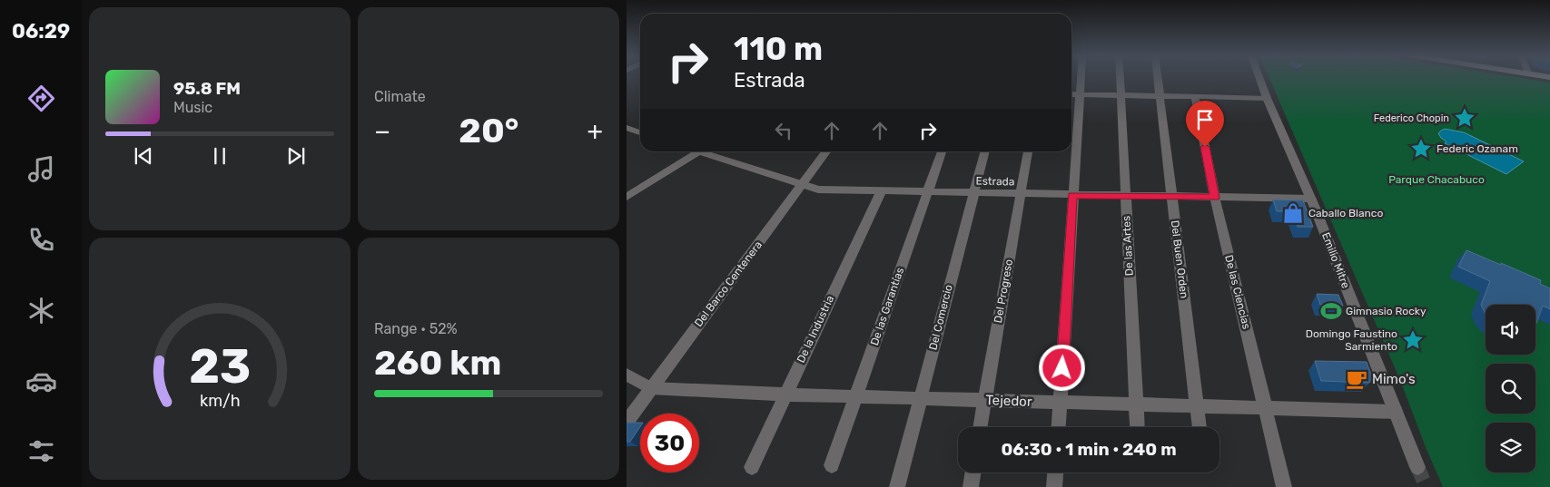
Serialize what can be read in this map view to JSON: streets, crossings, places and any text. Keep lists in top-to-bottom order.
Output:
{
  "streets": {
    "street": [
      "Estrada",
      "De las Artes",
      "Del Buen Orden",
      "Emilio Mitre",
      "Del Barco Centenera",
      "Del Progreso",
      "De las Ciencias",
      "De las Garantías",
      "Del Comercio",
      "De la Industria",
      "Tejedor"
    ]
  },
  "crossings": [
    ["Estrada", "De las Artes"],
    ["Estrada", "Del Buen Orden"],
    ["Estrada", "Emilio Mitre"],
    ["Estrada", "Del Barco Centenera"],
    ["Estrada", "Del Progreso"],
    ["Estrada", "De las Ciencias"],
    ["Estrada", "De las Garantías"],
    ["Estrada", "Del Comercio"],
    ["Estrada", "De la Industria"],
    ["De las Artes", "Tejedor"],
    ["Del Buen Orden", "Tejedor"],
    ["Emilio Mitre", "Tejedor"],
    ["Del Barco Centenera", "Tejedor"],
    ["Del Progreso", "Tejedor"],
    ["De las Ciencias", "Tejedor"],
    ["De las Garantías", "Tejedor"],
    ["Del Comercio", "Tejedor"],
    ["De la Industria", "Tejedor"]
  ],
  "parks": ["Parque Chacabuco"],
  "places": {
    "place": ["Federico Chopin", "Federic Ozanam", "Domingo Faustino Sarmiento"],
    "shop": ["Caballo Blanco"],
    "sports": ["Gimnasio Rocky"],
    "cafe": ["Mimo's"]
  },
  "page": {
    "tabs": "06:29",
    "tile": [
      "Climate",
      ["Range · 52%", "260 km"]
    ],
    "turn": ["110 m", "Estrada"],
    "song": ["95.8 FM", "Music"],
    "heat": ["−", "20°", "+"],
    "limit": "30",
    "trip": "06:30 · 1 min · 240 m",
    "gauge": ["23", "km/h"]
  }
}
